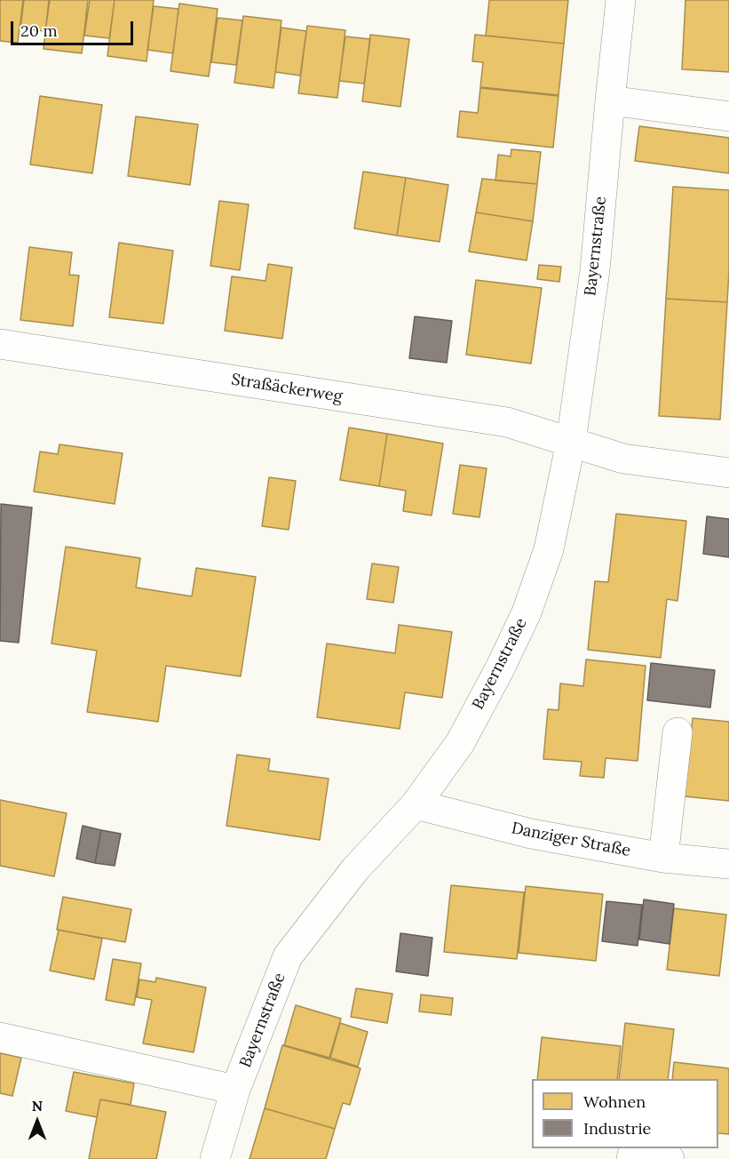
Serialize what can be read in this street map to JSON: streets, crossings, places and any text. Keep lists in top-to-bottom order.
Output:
{
  "streets": {
    "street": ["Bayernstraße", "Straßäckerweg", "Danziger Straße"]
  },
  "crossings": [
    ["Bayernstraße", "Straßäckerweg"],
    ["Bayernstraße", "Danziger Straße"]
  ],
  "legend": ["Wohnen", "Industrie"],
  "scale_bar": "20 m",
  "north": "top"
}
